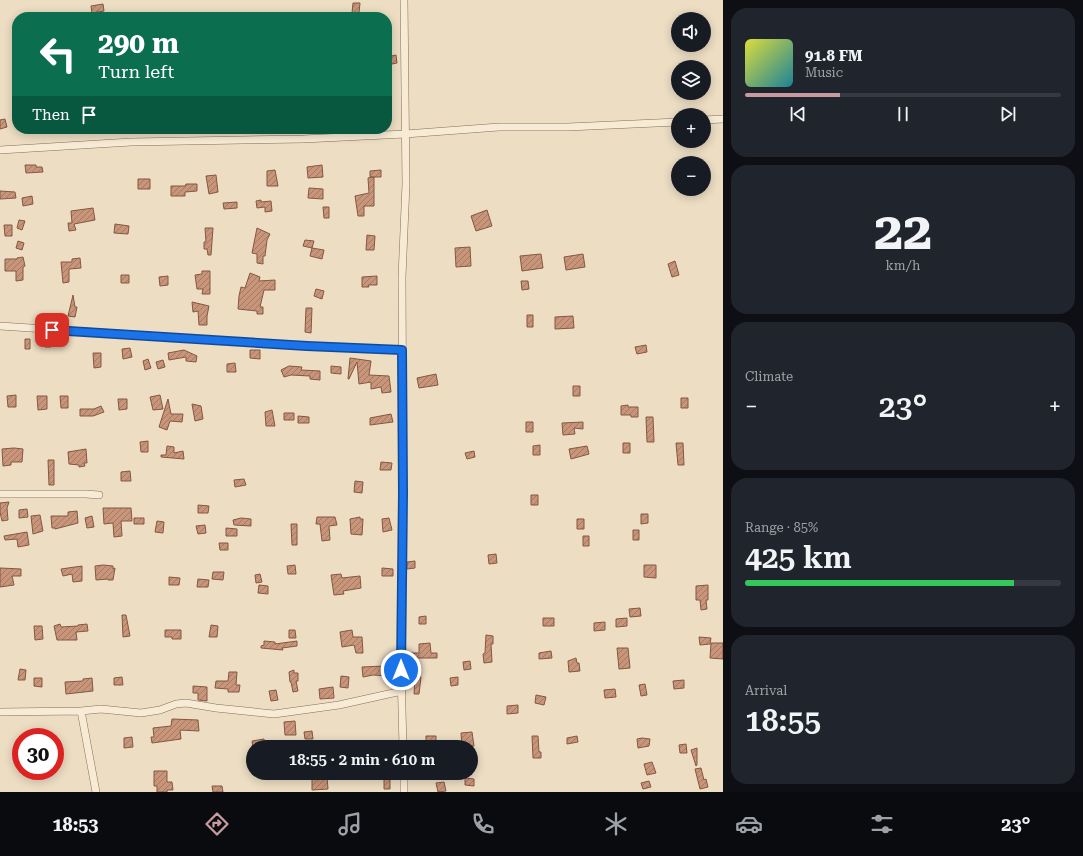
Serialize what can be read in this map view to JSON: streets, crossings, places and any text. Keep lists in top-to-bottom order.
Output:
{
  "page": {
    "map_buttons": ["+", "−"],
    "turn": ["290 m", "Turn left"],
    "song": ["91.8 FM", "Music"],
    "then": "Then",
    "tile": [
      ["22", "km/h"],
      "Climate",
      ["Range · 85%", "425 km"],
      ["Arrival", "18:55"]
    ],
    "heat": ["−", "23°", "+"],
    "limit": "30",
    "trip": "18:55 · 2 min · 610 m",
    "tabs": ["18:53", "23°"]
  }
}
